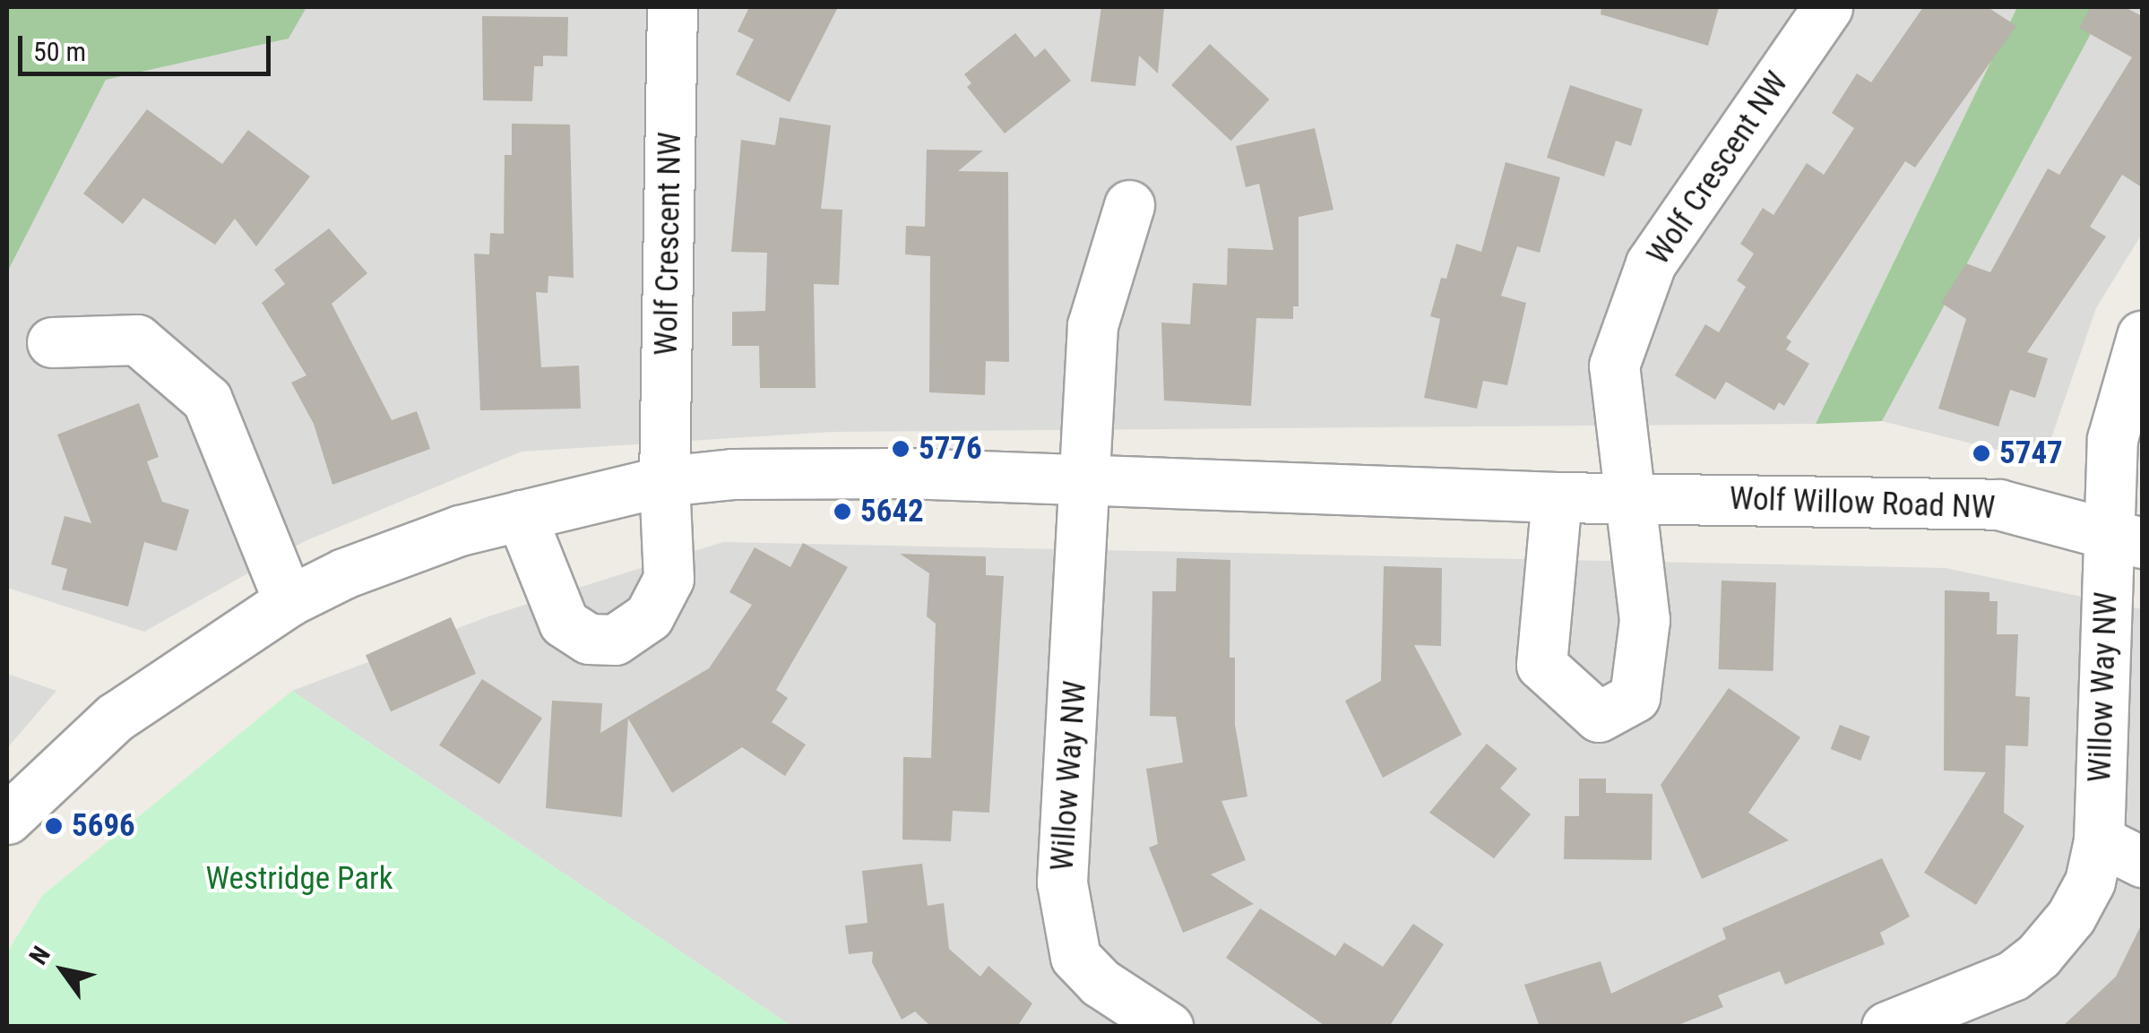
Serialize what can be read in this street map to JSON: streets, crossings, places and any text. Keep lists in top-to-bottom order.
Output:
{
  "streets": {
    "street": ["Wolf Crescent NW", "Wolf Willow Road NW", "Willow Way NW"]
  },
  "crossings": [
    ["Wolf Crescent NW", "Wolf Willow Road NW"],
    ["Wolf Willow Road NW", "Willow Way NW"]
  ],
  "parks": ["Westridge Park"],
  "places": [
    "5776",
    "5747",
    "5642",
    "5696"
  ],
  "scale_bar": "50 m",
  "north": "top left"
}
